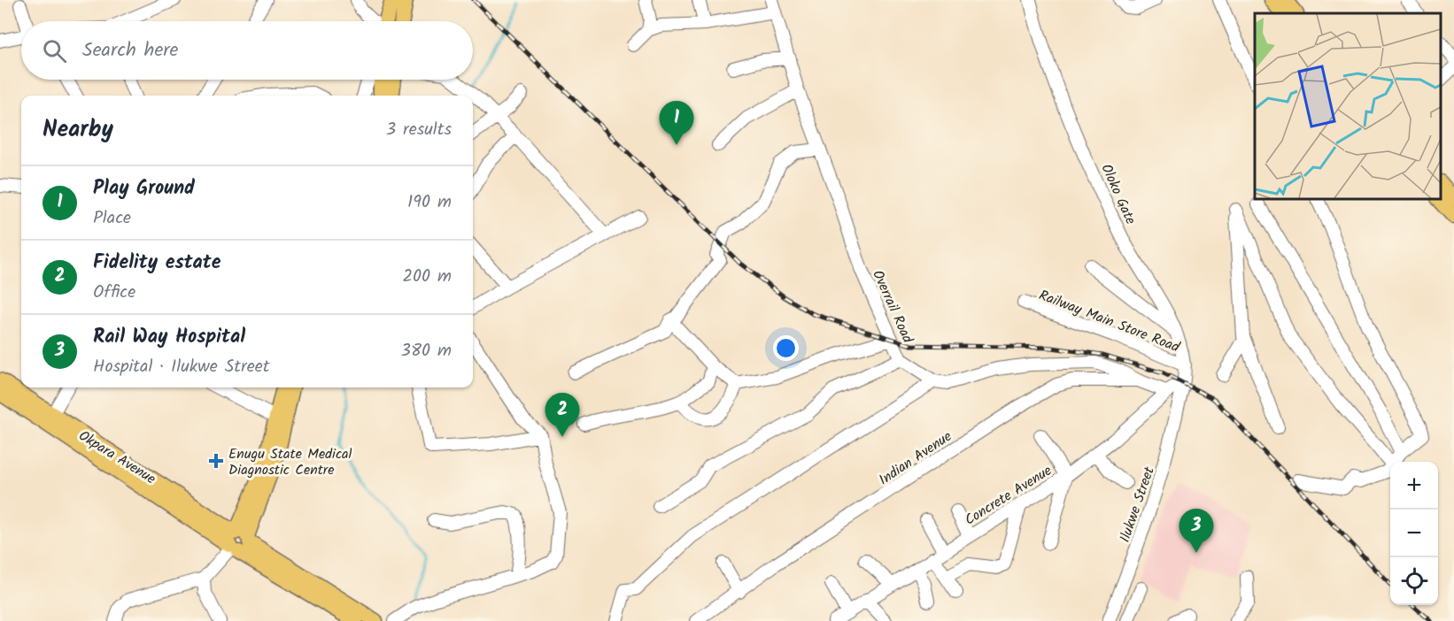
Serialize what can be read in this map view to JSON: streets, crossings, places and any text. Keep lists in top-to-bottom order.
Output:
{
  "streets": {
    "main road": ["Okpara Avenue"],
    "street": [
      "Oloko Gate",
      "Overrail Road",
      "Railway Main Store Road",
      "Indian Avenue",
      "Concrete Avenue",
      "Ilukwe Street"
    ]
  },
  "crossings": [
    ["Oloko Gate", "Railway Main Store Road"],
    ["Oloko Gate", "Concrete Avenue"],
    ["Oloko Gate", "Ilukwe Street"],
    ["Railway Main Store Road", "Concrete Avenue"],
    ["Indian Avenue", "Concrete Avenue"]
  ],
  "places": {
    "health": ["Enugu State Medical Diagnostic Centre"]
  },
  "page": {
    "search": "Search here",
    "heading": ["Nearby", "3 results"],
    "pins": ["1", "2", "3"],
    "list": [
      {
        "mark": "1",
        "name": "Play Ground",
        "note": "Place",
        "value": "190 m"
      },
      {
        "mark": "2",
        "name": "Fidelity estate",
        "note": "Office",
        "value": "200 m"
      },
      {
        "mark": "3",
        "name": "Rail Way Hospital",
        "note": "Hospital · Ilukwe Street",
        "value": "380 m"
      }
    ],
    "map_buttons": ["+", "−"]
  }
}
